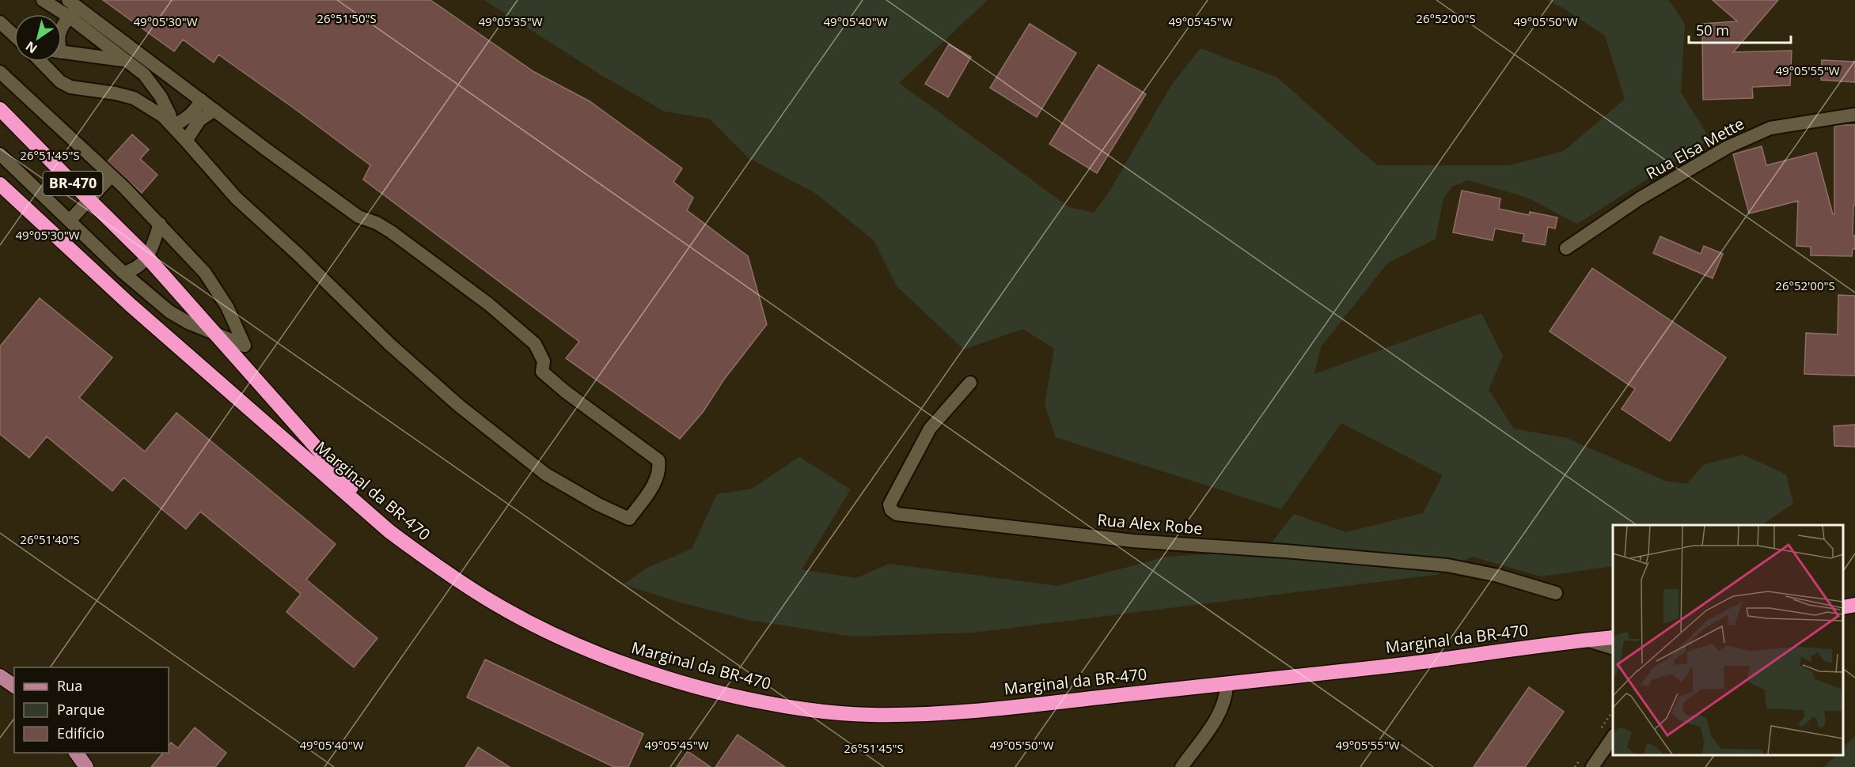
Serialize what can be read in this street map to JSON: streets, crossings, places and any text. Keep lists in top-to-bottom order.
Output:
{
  "streets": {
    "highway": ["BR-470", "Marginal da BR-470"],
    "street": ["Rua Elsa Mette", "Rua Alex Robe"]
  },
  "legend": ["Rua", "Parque", "Edifício"],
  "scale_bar": "50 m",
  "north": "bottom left",
  "coordinates": [
    "26°52'00\"S",
    "26°51'50\"S",
    "49°05'30\"W",
    "49°05'35\"W",
    "49°05'40\"W",
    "49°05'45\"W",
    "49°05'50\"W",
    "49°05'55\"W",
    "26°51'45\"S",
    "26°51'40\"S"
  ]
}
